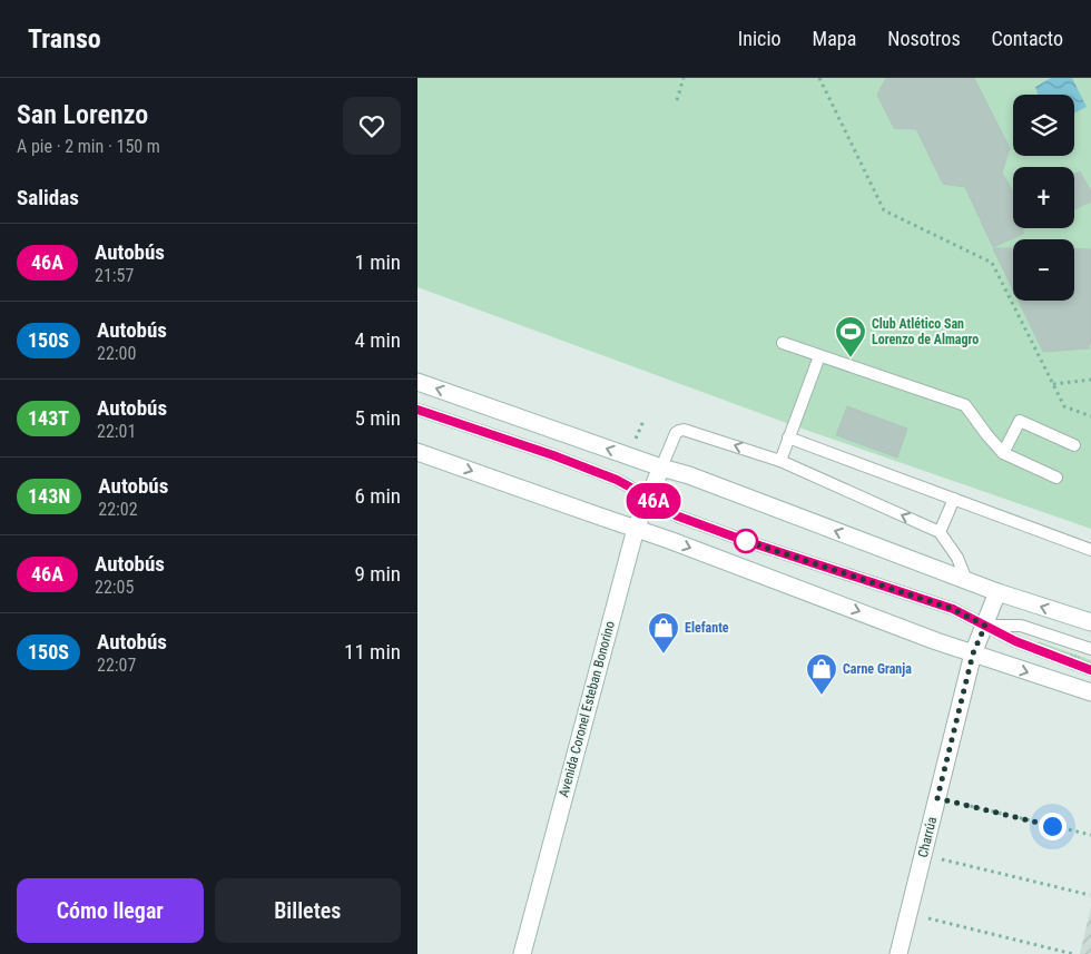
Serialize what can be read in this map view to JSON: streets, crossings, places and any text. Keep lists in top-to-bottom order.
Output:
{
  "streets": {
    "main road": ["Avenida Coronel Esteban Bonorino", "Charrúa"]
  },
  "places": {
    "sports": ["Club Atlético San Lorenzo de Almagro"],
    "shop": ["Elefante", "Carne Granja"]
  },
  "lines": ["bus line 46A"],
  "page": {
    "header": "Transo",
    "nav": [
      "Inicio",
      "Mapa",
      "Nosotros",
      "Contacto"
    ],
    "heading": [
      ["San Lorenzo", "A pie · 2 min · 150 m"],
      "Salidas"
    ],
    "on_map": "46A",
    "map_buttons": ["+", "−"],
    "list": [
      {
        "mark": "46A",
        "name": "Autobús",
        "note": "21:57",
        "value": "1 min"
      },
      {
        "mark": "150S",
        "name": "Autobús",
        "note": "22:00",
        "value": "4 min"
      },
      {
        "mark": "143T",
        "name": "Autobús",
        "note": "22:01",
        "value": "5 min"
      },
      {
        "mark": "143N",
        "name": "Autobús",
        "note": "22:02",
        "value": "6 min"
      },
      {
        "mark": "46A",
        "name": "Autobús",
        "note": "22:05",
        "value": "9 min"
      },
      {
        "mark": "150S",
        "name": "Autobús",
        "note": "22:07",
        "value": "11 min"
      }
    ],
    "buttons": ["Cómo llegar", "Billetes"]
  }
}
